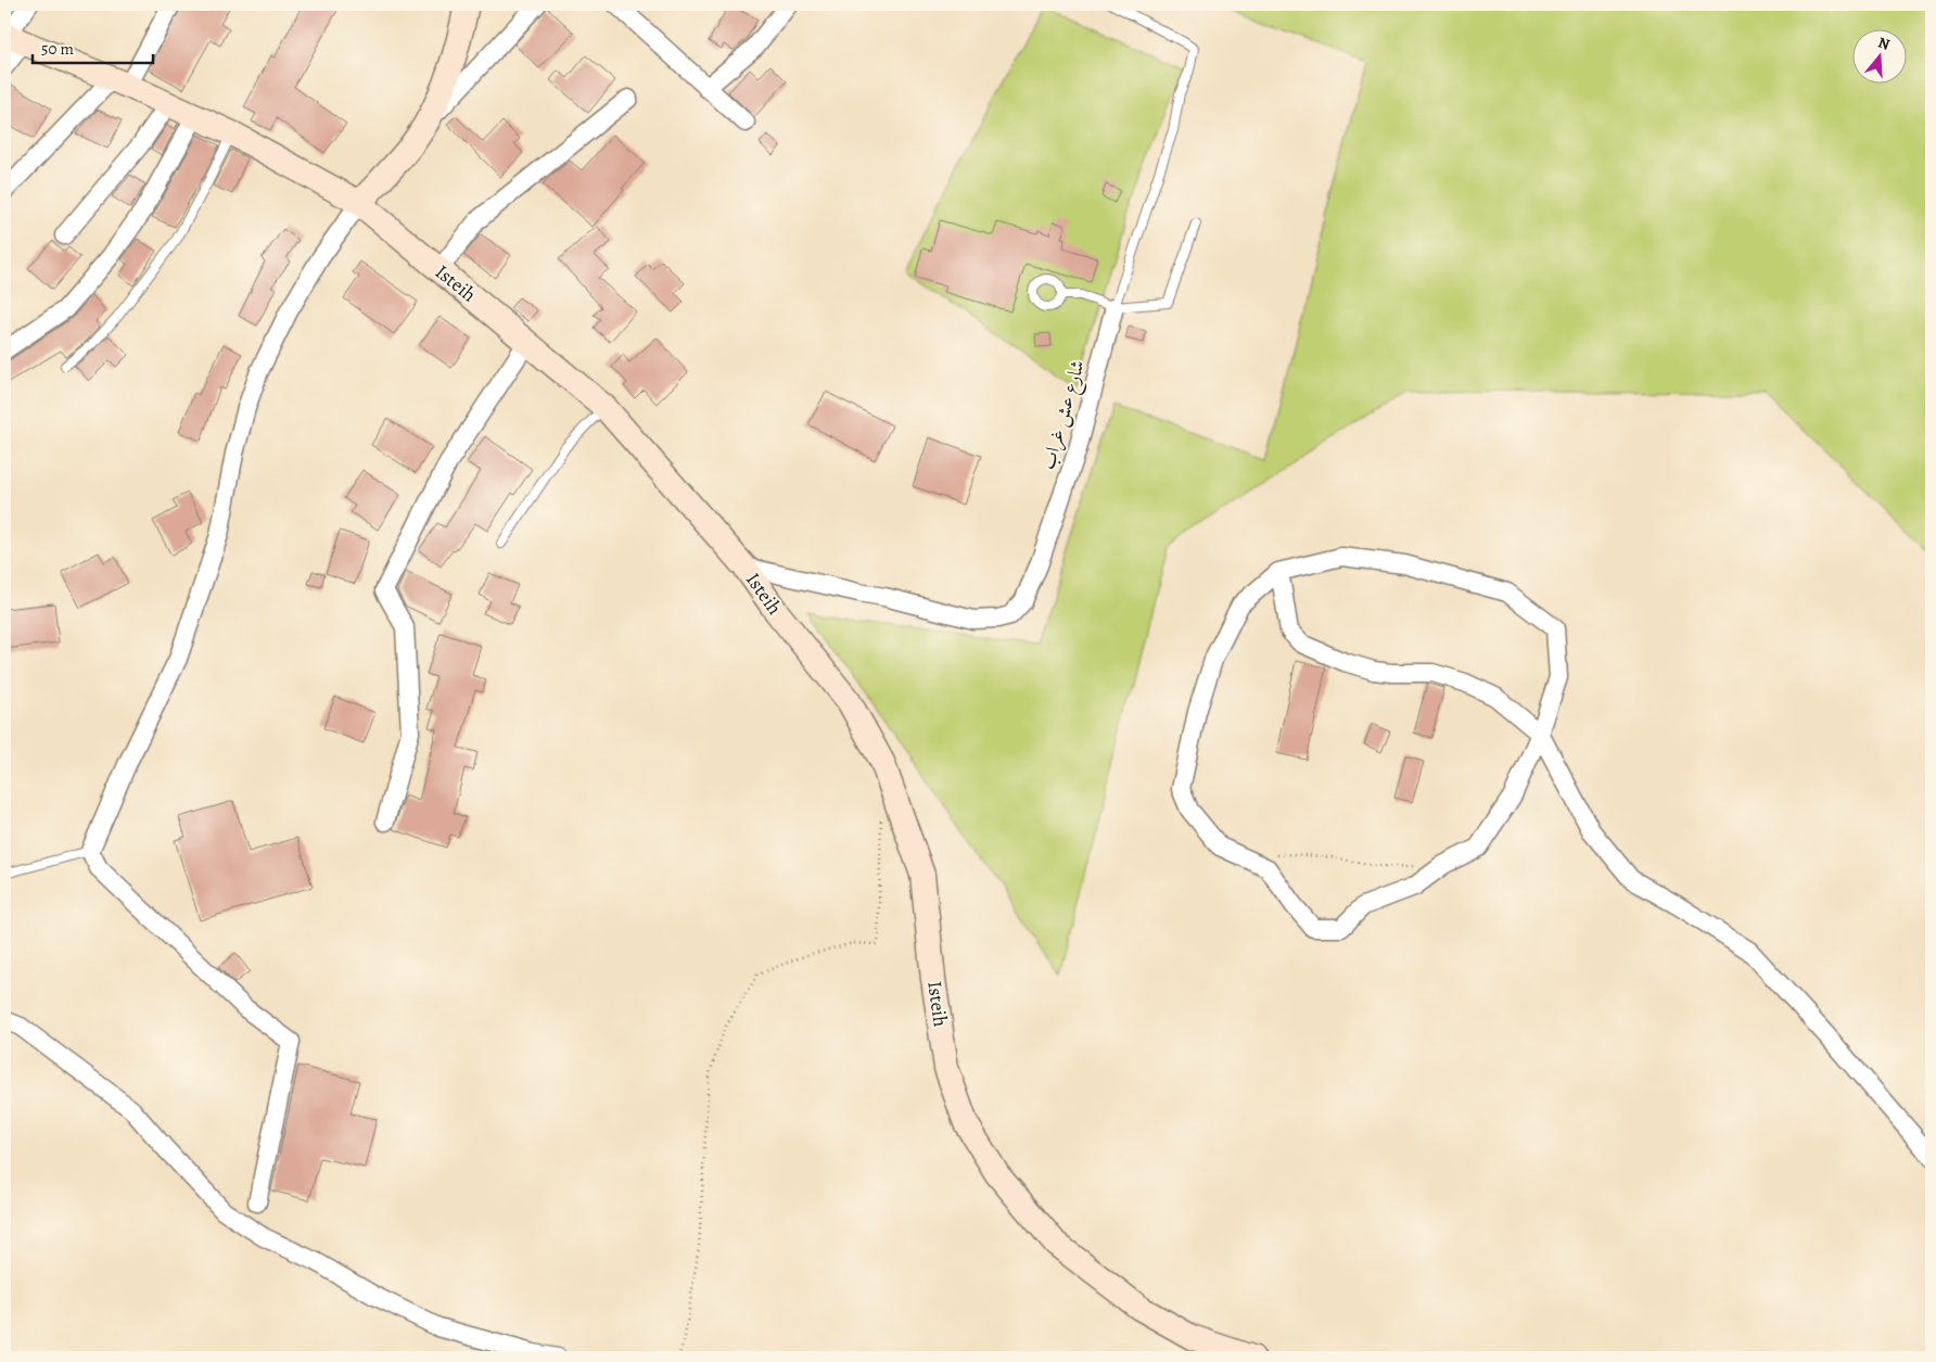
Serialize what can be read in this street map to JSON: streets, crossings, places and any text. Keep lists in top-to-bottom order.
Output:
{
  "streets": {
    "street": ["Isteih", "شارع عش غراب"]
  },
  "crossings": [
    ["Isteih", "شارع عش غراب"]
  ],
  "scale_bar": "50 m",
  "north": "top"
}
